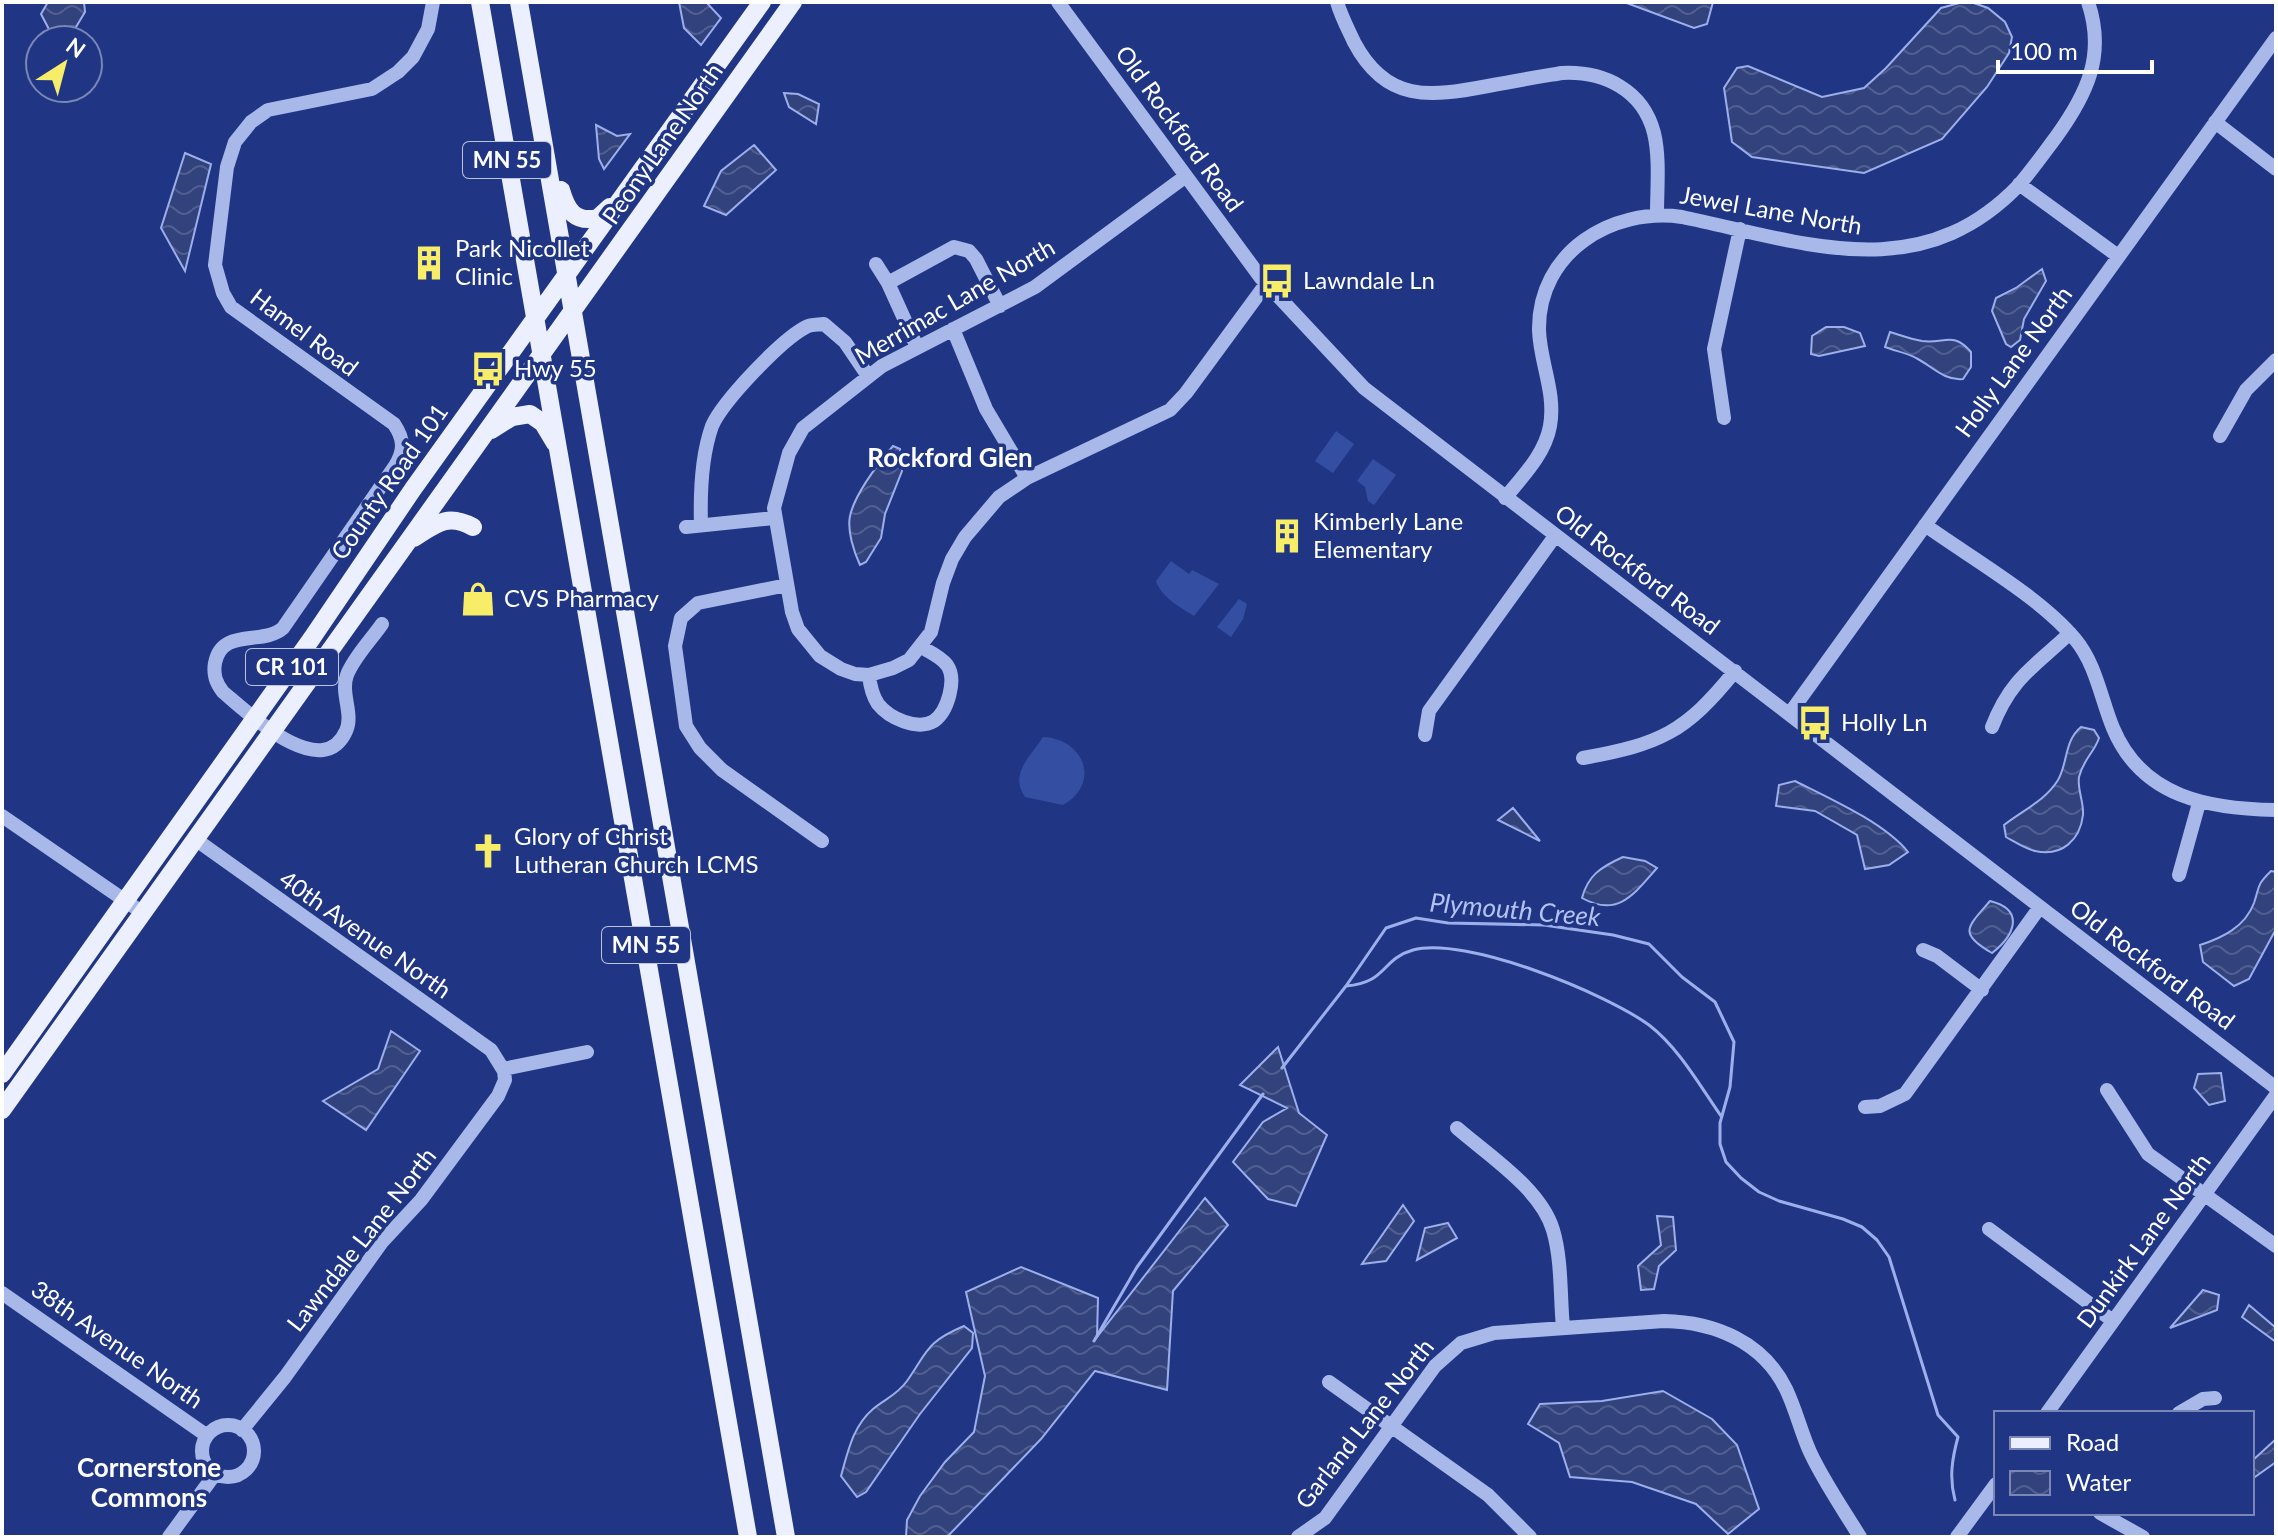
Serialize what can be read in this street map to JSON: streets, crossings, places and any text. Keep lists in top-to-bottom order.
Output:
{
  "streets": {
    "main road": [
      "Peony Lane North",
      "MN 55",
      "County Road 101",
      "CR 101"
    ],
    "street": [
      "Old Rockford Road",
      "Jewel Lane North",
      "Merrimac Lane North",
      "Hamel Road",
      "Holly Lane North",
      "40th Avenue North",
      "Lawndale Lane North",
      "Dunkirk Lane North",
      "38th Avenue North",
      "Garland Lane North"
    ]
  },
  "crossings": [
    ["Old Rockford Road", "Jewel Lane North"],
    ["Old Rockford Road", "Merrimac Lane North"],
    ["Old Rockford Road", "Holly Lane North"],
    ["Peony Lane North", "MN 55"],
    ["Peony Lane North", "County Road 101"],
    ["MN 55", "County Road 101"],
    ["Hamel Road", "County Road 101"],
    ["County Road 101", "40th Avenue North"],
    ["40th Avenue North", "Lawndale Lane North"],
    ["Lawndale Lane North", "38th Avenue North"]
  ],
  "districts": ["Rockford Glen", "Cornerstone Commons"],
  "water": ["Plymouth Creek"],
  "places": {
    "building": ["Park Nicollet Clinic", "Kimberly Lane Elementary"],
    "bus stop": ["Lawndale Ln", "Hwy 55", "Holly Ln"],
    "shop": ["CVS Pharmacy"],
    "church": ["Glory of Christ Lutheran Church LCMS"]
  },
  "legend": ["Road", "Water"],
  "scale_bar": "100 m",
  "north": "top right"
}
